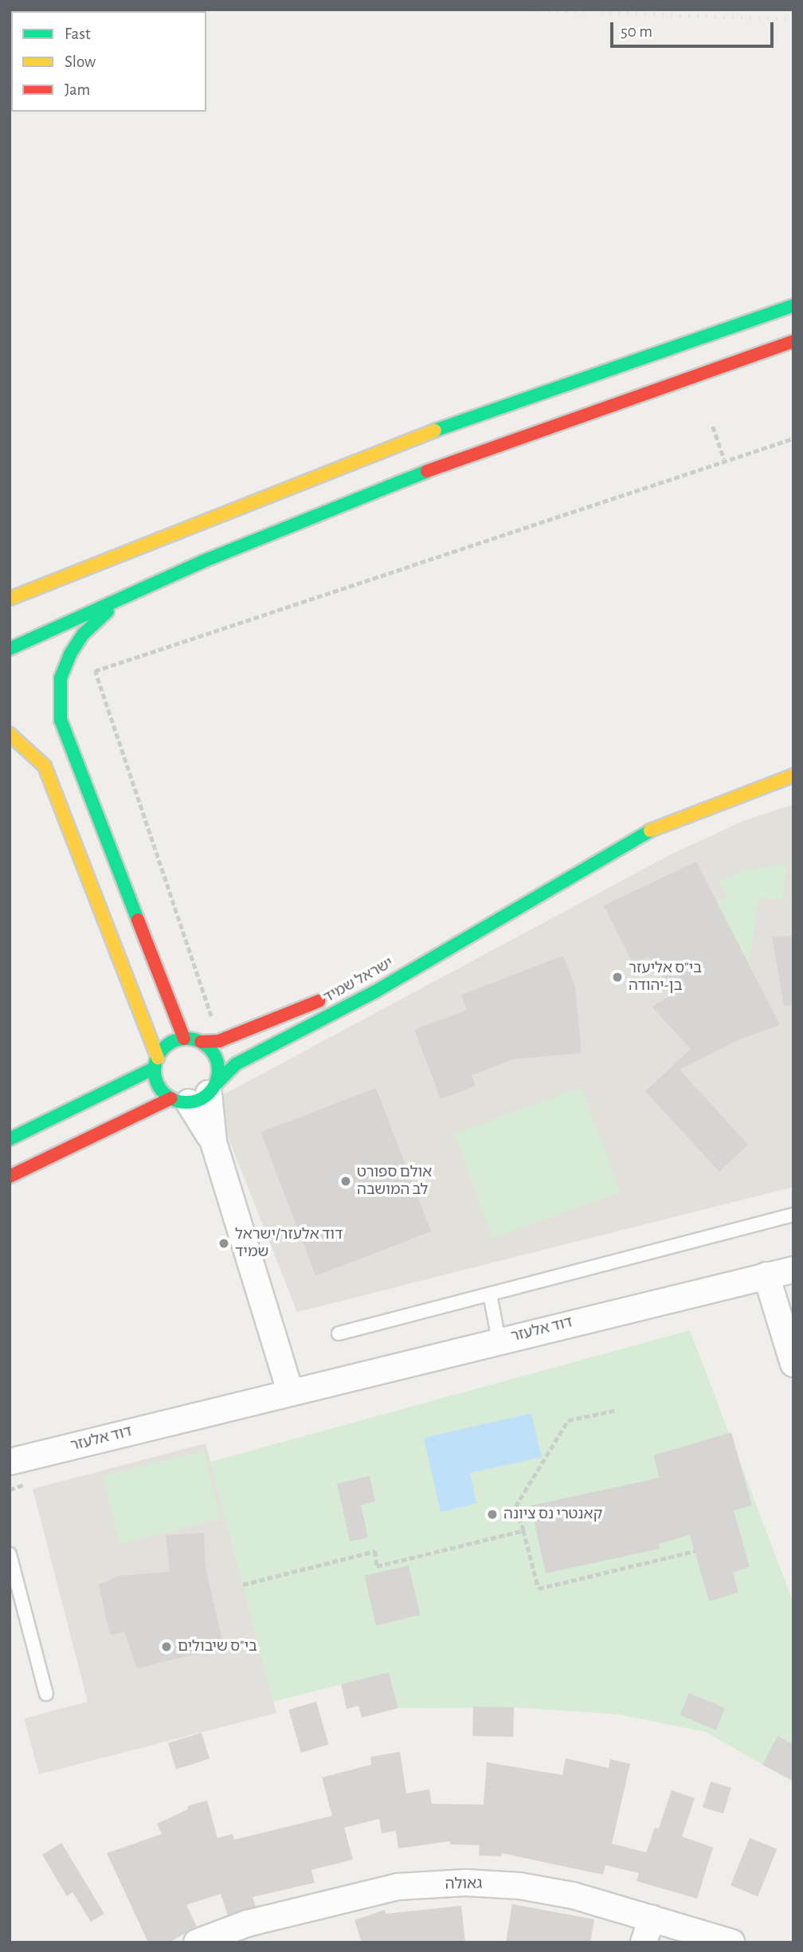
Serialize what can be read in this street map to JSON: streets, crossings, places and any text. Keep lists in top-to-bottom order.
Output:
{
  "streets": {
    "main road": ["ישראל שמיד"],
    "street": ["דוד אלעזר", "גאולה"]
  },
  "places": [
    "בי\"ס אליעזר בן-יהודה",
    "אולם ספורט לב המושבה",
    "דוד אלעזר/ישראל שמיד",
    "קאנטרי נס ציונה",
    "בי\"ס שיבולים"
  ],
  "legend": ["Fast", "Slow", "Jam"],
  "scale_bar": "50 m"
}
